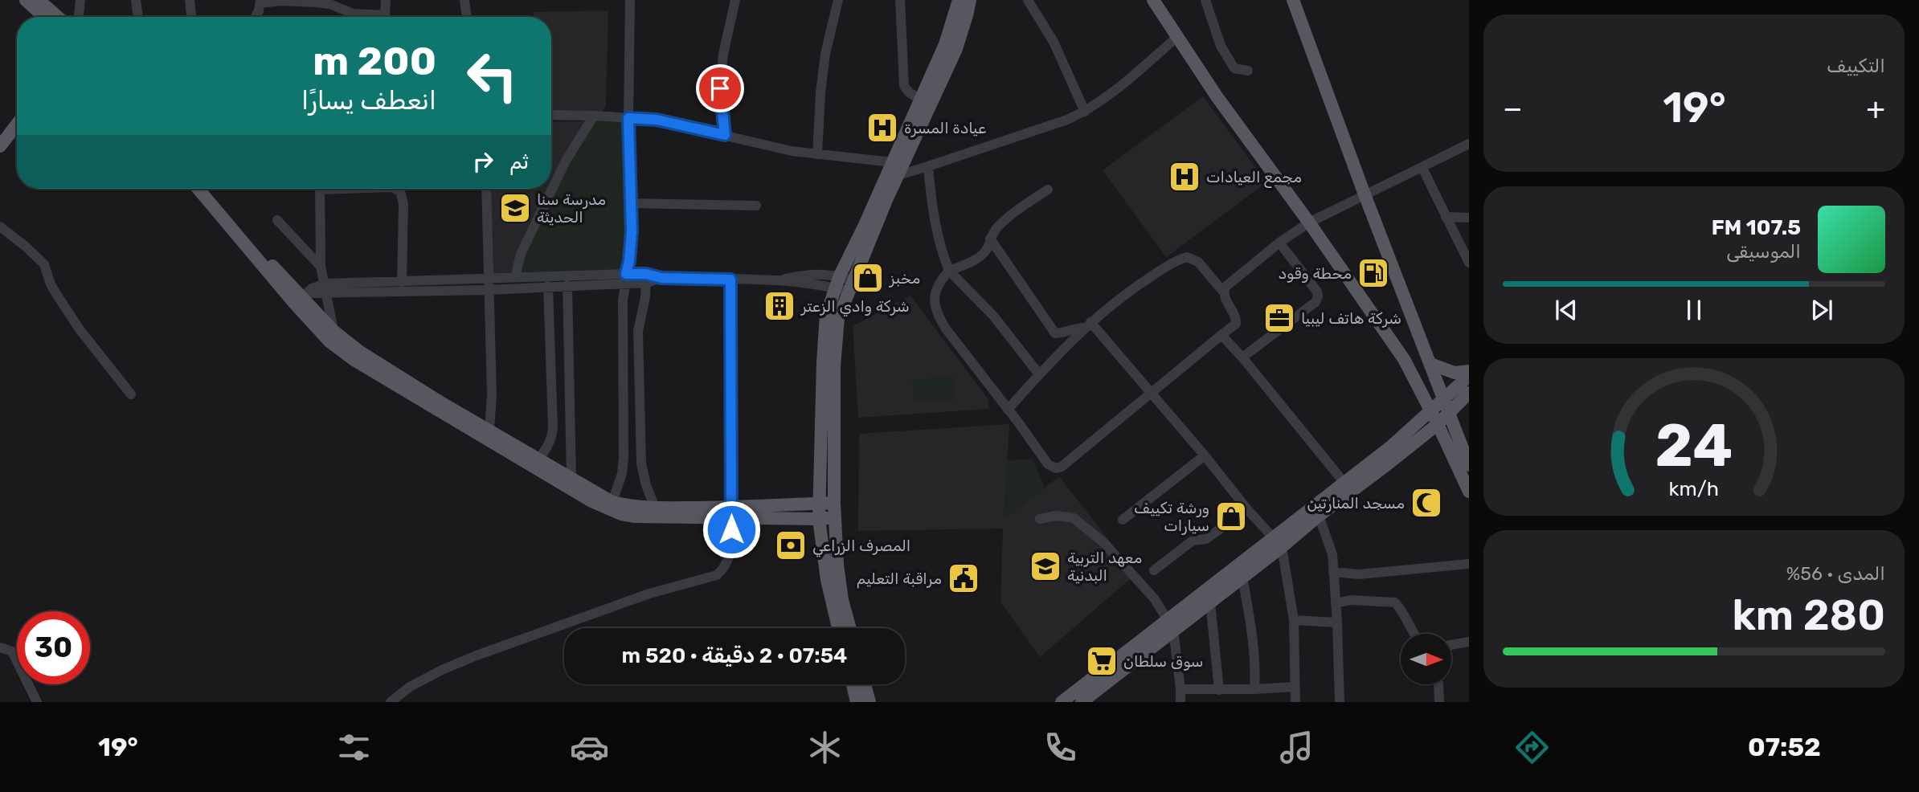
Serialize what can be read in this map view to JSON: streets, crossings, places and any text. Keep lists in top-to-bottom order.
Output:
{
  "places": {
    "hospital": ["عيادة المسرة", "مجمع العيادات"],
    "school or university": ["مدرسة سنا الحديثة", "معهد التربية البدنية"],
    "fuel station": ["محطة وقود"],
    "shop": ["مخبز", "ورشة تكييف سيارات"],
    "building": ["شركة وادي الزعتر"],
    "office": ["شركة هاتف ليبيا"],
    "mosque": ["مسجد المنارتين"],
    "bank": ["المصرف الزراعي"],
    "public building": ["مراقبة التعليم"],
    "supermarket": ["سوق سلطان"]
  },
  "north": "right",
  "page": {
    "tile": [
      "التكييف",
      ["المدى · 56%", "280 km"]
    ],
    "turn": ["200 m", "انعطف يسارًا"],
    "heat": ["−", "19°", "+"],
    "then": "ثم",
    "song": ["107.5 FM", "الموسيقى"],
    "limit": "30",
    "trip": "07:54 · 2 دقيقة · 520 m",
    "tabs": ["07:52", "19°"],
    "gauge": ["24", "km/h"]
  }
}
